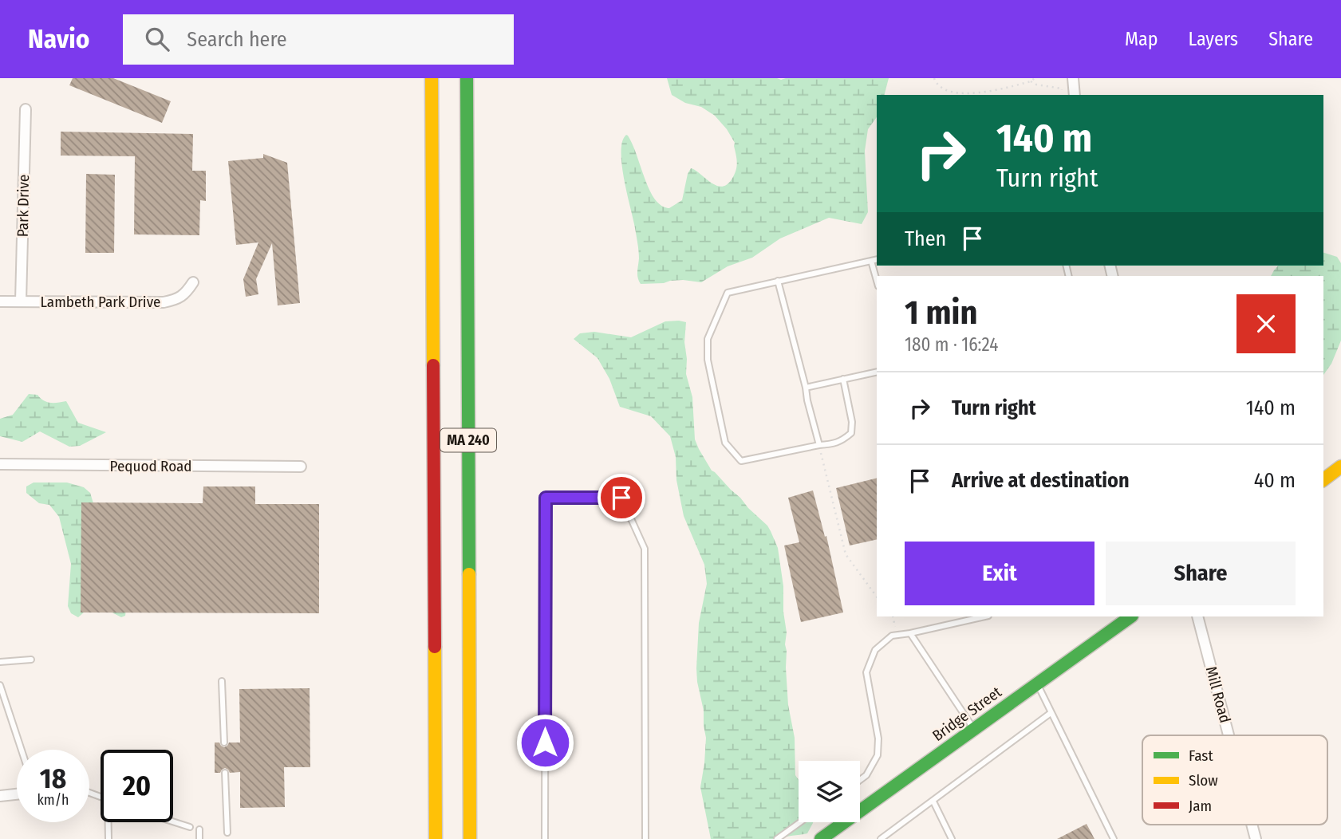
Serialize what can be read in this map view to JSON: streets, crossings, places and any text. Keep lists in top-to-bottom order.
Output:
{
  "streets": {
    "main road": ["MA 240", "Bridge Street"],
    "street": [
      "Park Drive",
      "Lambeth Park Drive",
      "Pequod Road",
      "Mill Road"
    ]
  },
  "crossings": [
    ["Park Drive", "Lambeth Park Drive"]
  ],
  "legend": ["Fast", "Slow", "Jam"],
  "page": {
    "header": "Navio",
    "search": "Search here",
    "nav": ["Map", "Layers", "Share"],
    "turn": ["140 m", "Turn right"],
    "then": "Then",
    "heading": ["1 min", "180 m · 16:24"],
    "list": [
      {
        "name": "Turn right",
        "value": "140 m"
      },
      {
        "name": "Arrive at destination",
        "value": "40 m"
      }
    ],
    "buttons": ["Exit", "Share"],
    "speed": "18 km/h",
    "limit": "20"
  }
}
